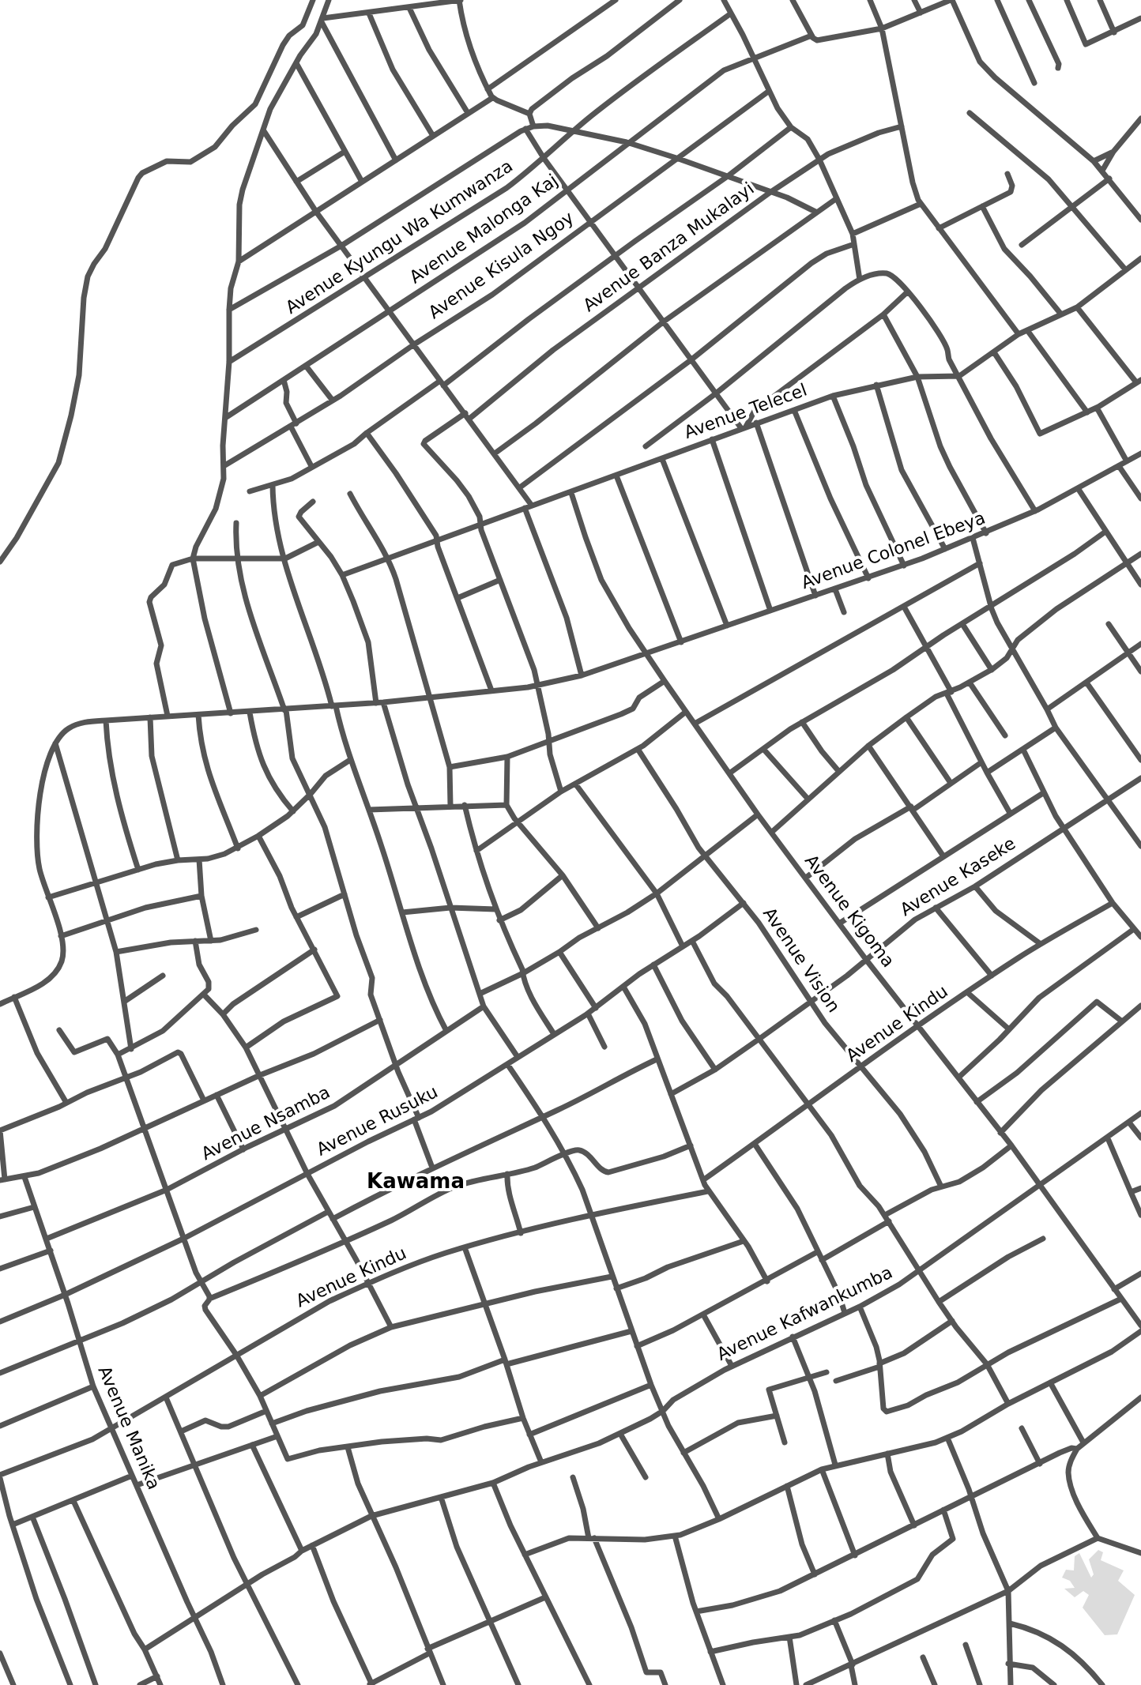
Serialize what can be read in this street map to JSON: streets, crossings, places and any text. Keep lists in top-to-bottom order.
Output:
{
  "streets": {
    "street": [
      "Avenue Malonga Kaj",
      "Avenue Kyungu Wa Kumwanza",
      "Avenue Banza Mukalayi",
      "Avenue Kisula Ngoy",
      "Avenue Telecel",
      "Avenue Colonel Ebeya",
      "Avenue Kaseke",
      "Avenue Kigoma",
      "Avenue Vision",
      "Avenue Kindu",
      "Avenue Rusuku",
      "Avenue Nsamba",
      "Avenue Kafwankumba",
      "Avenue Manika"
    ]
  },
  "crossings": [
    ["Avenue Banza Mukalayi", "Avenue Telecel"],
    ["Avenue Telecel", "Avenue Kigoma"],
    ["Avenue Colonel Ebeya", "Avenue Kigoma"],
    ["Avenue Kaseke", "Avenue Kigoma"],
    ["Avenue Kaseke", "Avenue Vision"],
    ["Avenue Kigoma", "Avenue Kindu"],
    ["Avenue Kigoma", "Avenue Kafwankumba"],
    ["Avenue Vision", "Avenue Kindu"],
    ["Avenue Vision", "Avenue Rusuku"],
    ["Avenue Kindu", "Avenue Manika"],
    ["Avenue Rusuku", "Avenue Manika"],
    ["Avenue Nsamba", "Avenue Manika"],
    ["Avenue Kafwankumba", "Avenue Manika"]
  ],
  "districts": ["Kawama"]
}
